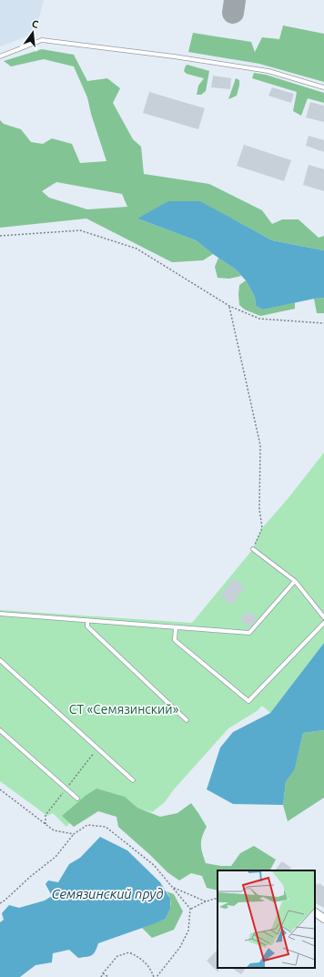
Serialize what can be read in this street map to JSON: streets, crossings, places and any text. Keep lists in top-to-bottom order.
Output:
{
  "water": ["Семязинский пруд"],
  "parks": ["СТ «Семязинский»"],
  "north": "top"
}
